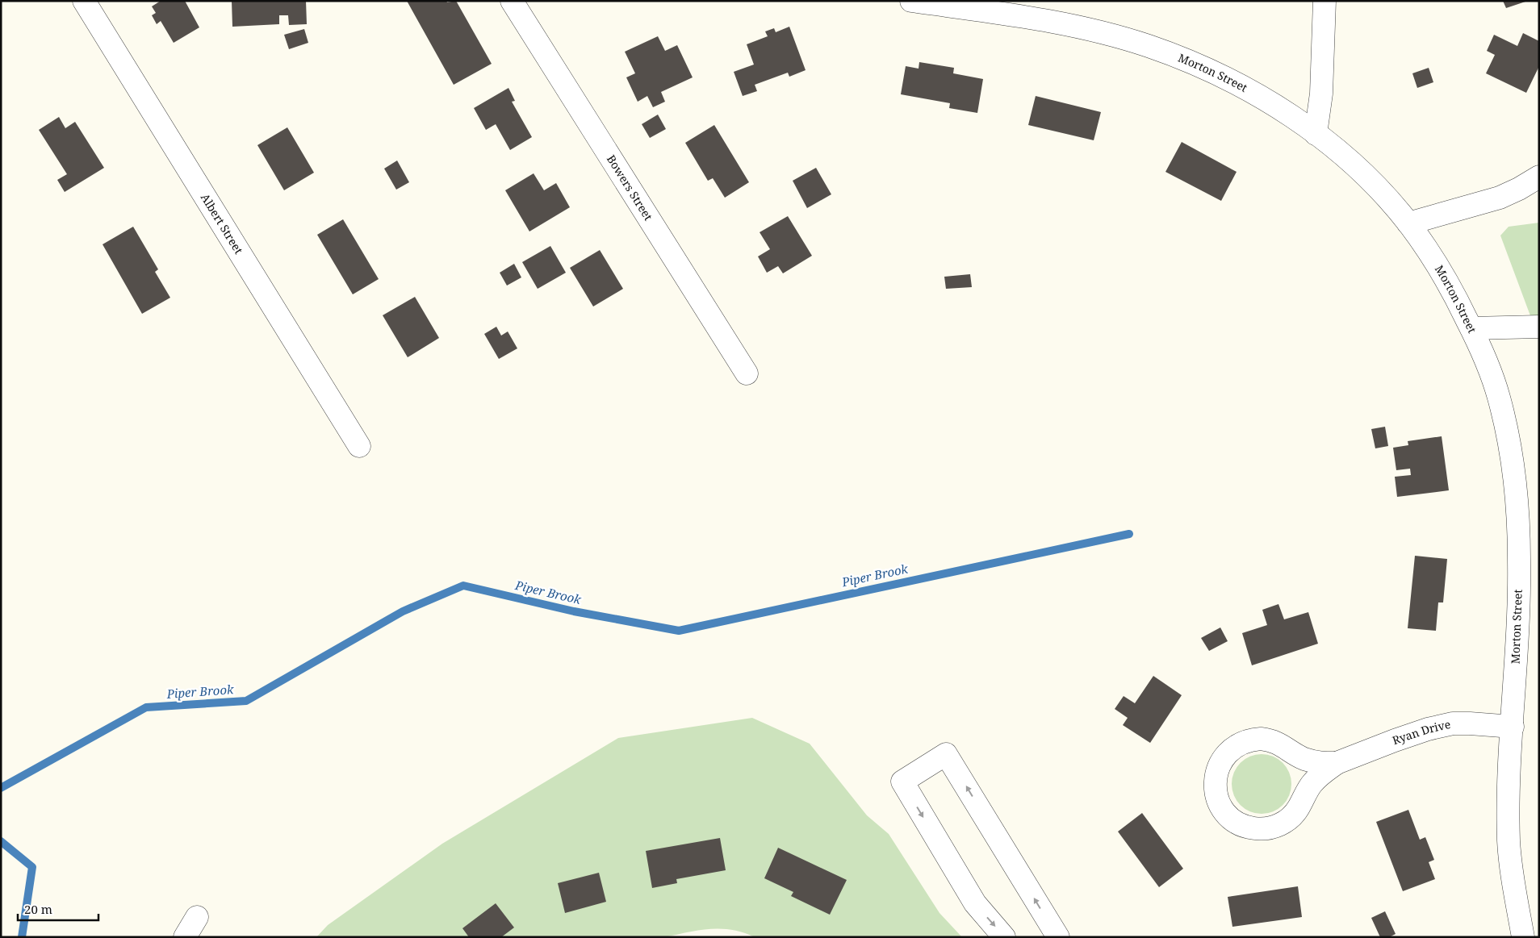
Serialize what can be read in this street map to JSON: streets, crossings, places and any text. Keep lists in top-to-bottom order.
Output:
{
  "streets": {
    "street": [
      "Morton Street",
      "Bowers Street",
      "Albert Street",
      "Ryan Drive"
    ]
  },
  "crossings": [
    ["Morton Street", "Ryan Drive"]
  ],
  "water": ["Piper Brook"],
  "scale_bar": "20 m"
}
